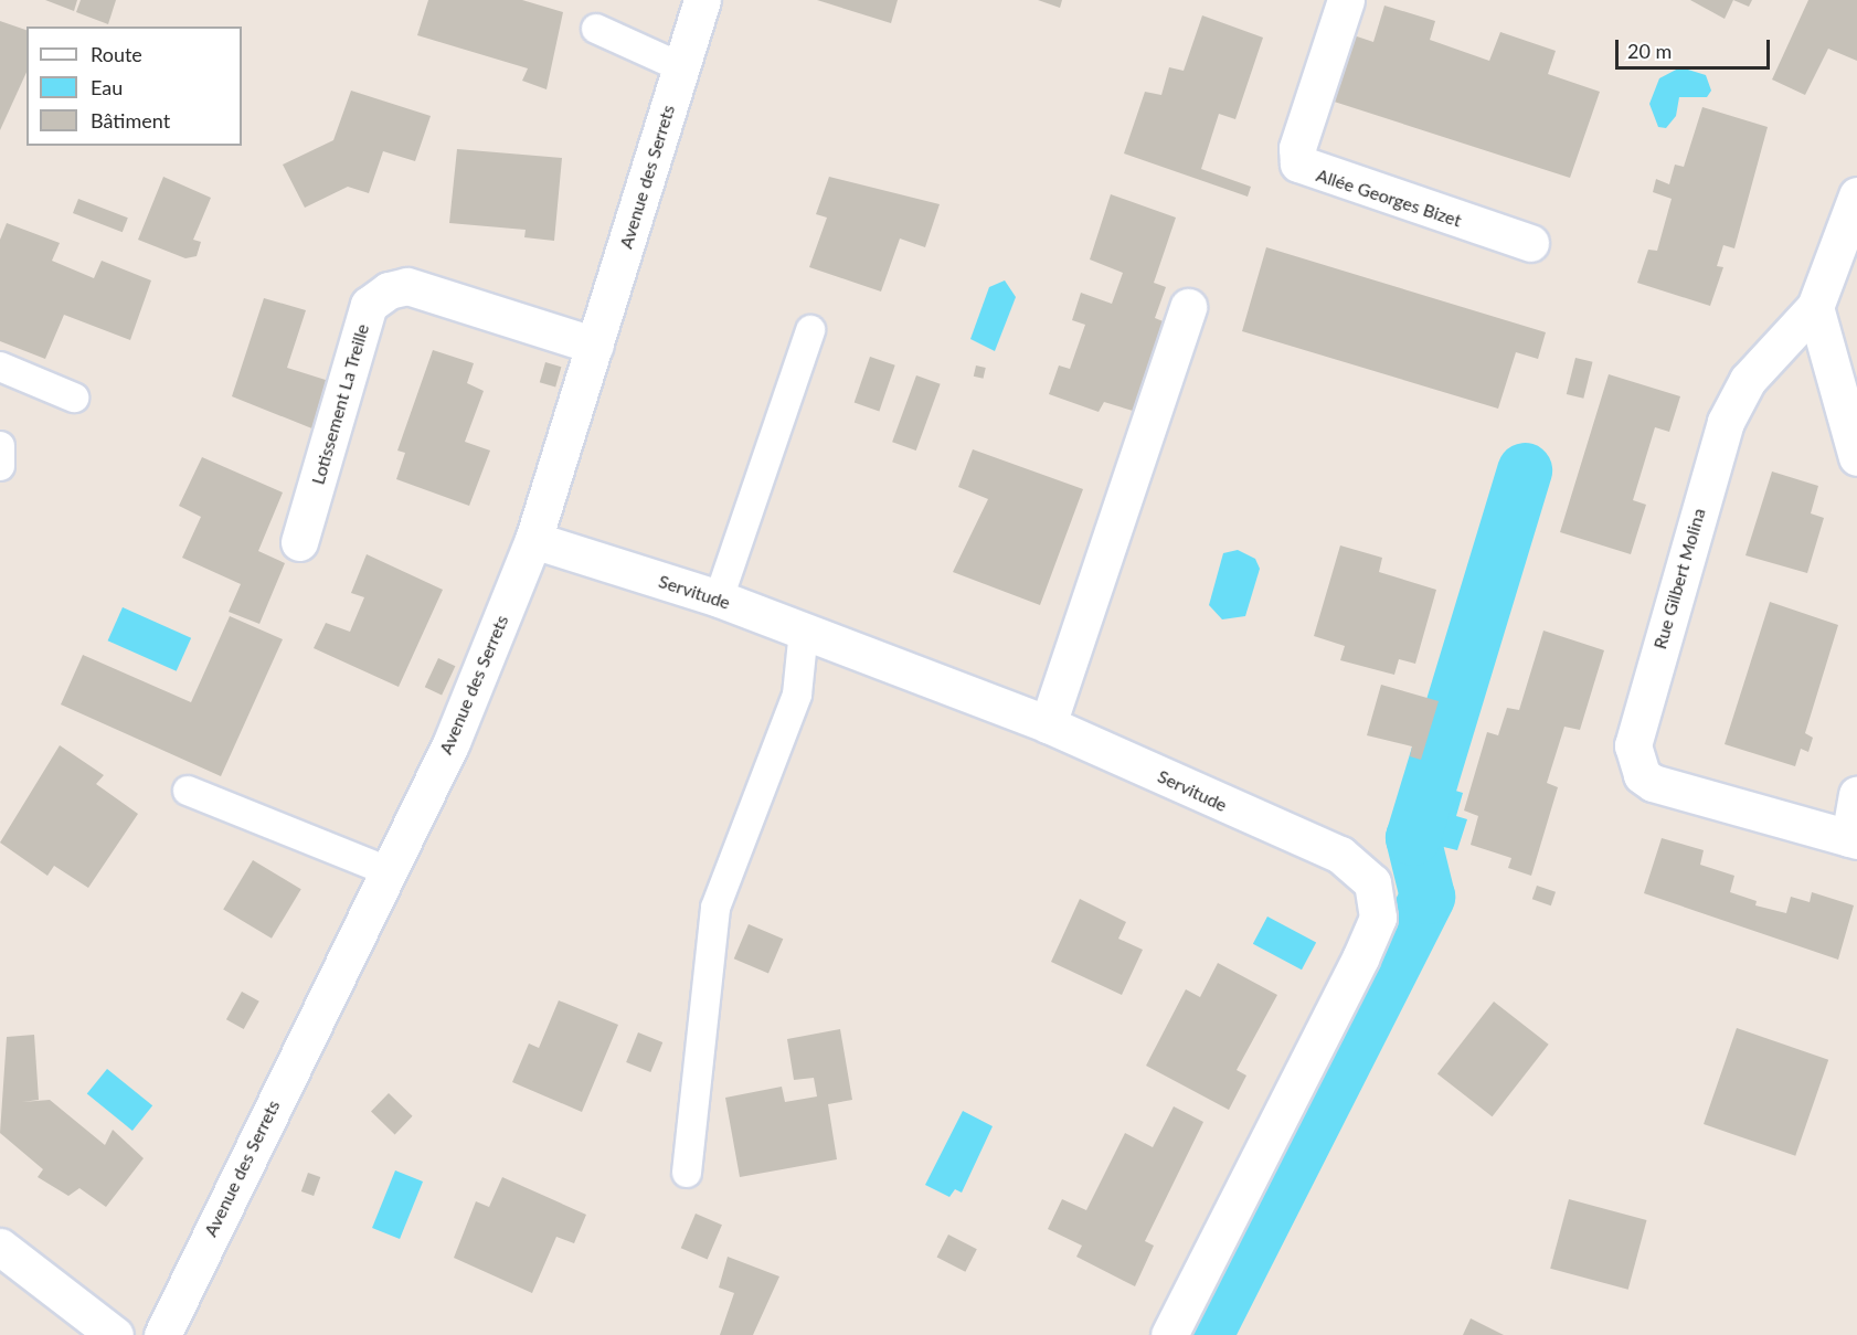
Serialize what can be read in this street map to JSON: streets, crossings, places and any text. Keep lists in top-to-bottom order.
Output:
{
  "streets": {
    "street": [
      "Avenue des Serrets",
      "Allée Georges Bizet",
      "Lotissement La Treille",
      "Rue Gilbert Molina",
      "Servitude"
    ]
  },
  "crossings": [
    ["Avenue des Serrets", "Lotissement La Treille"],
    ["Avenue des Serrets", "Servitude"]
  ],
  "legend": ["Route", "Eau", "Bâtiment"],
  "scale_bar": "20 m"
}
